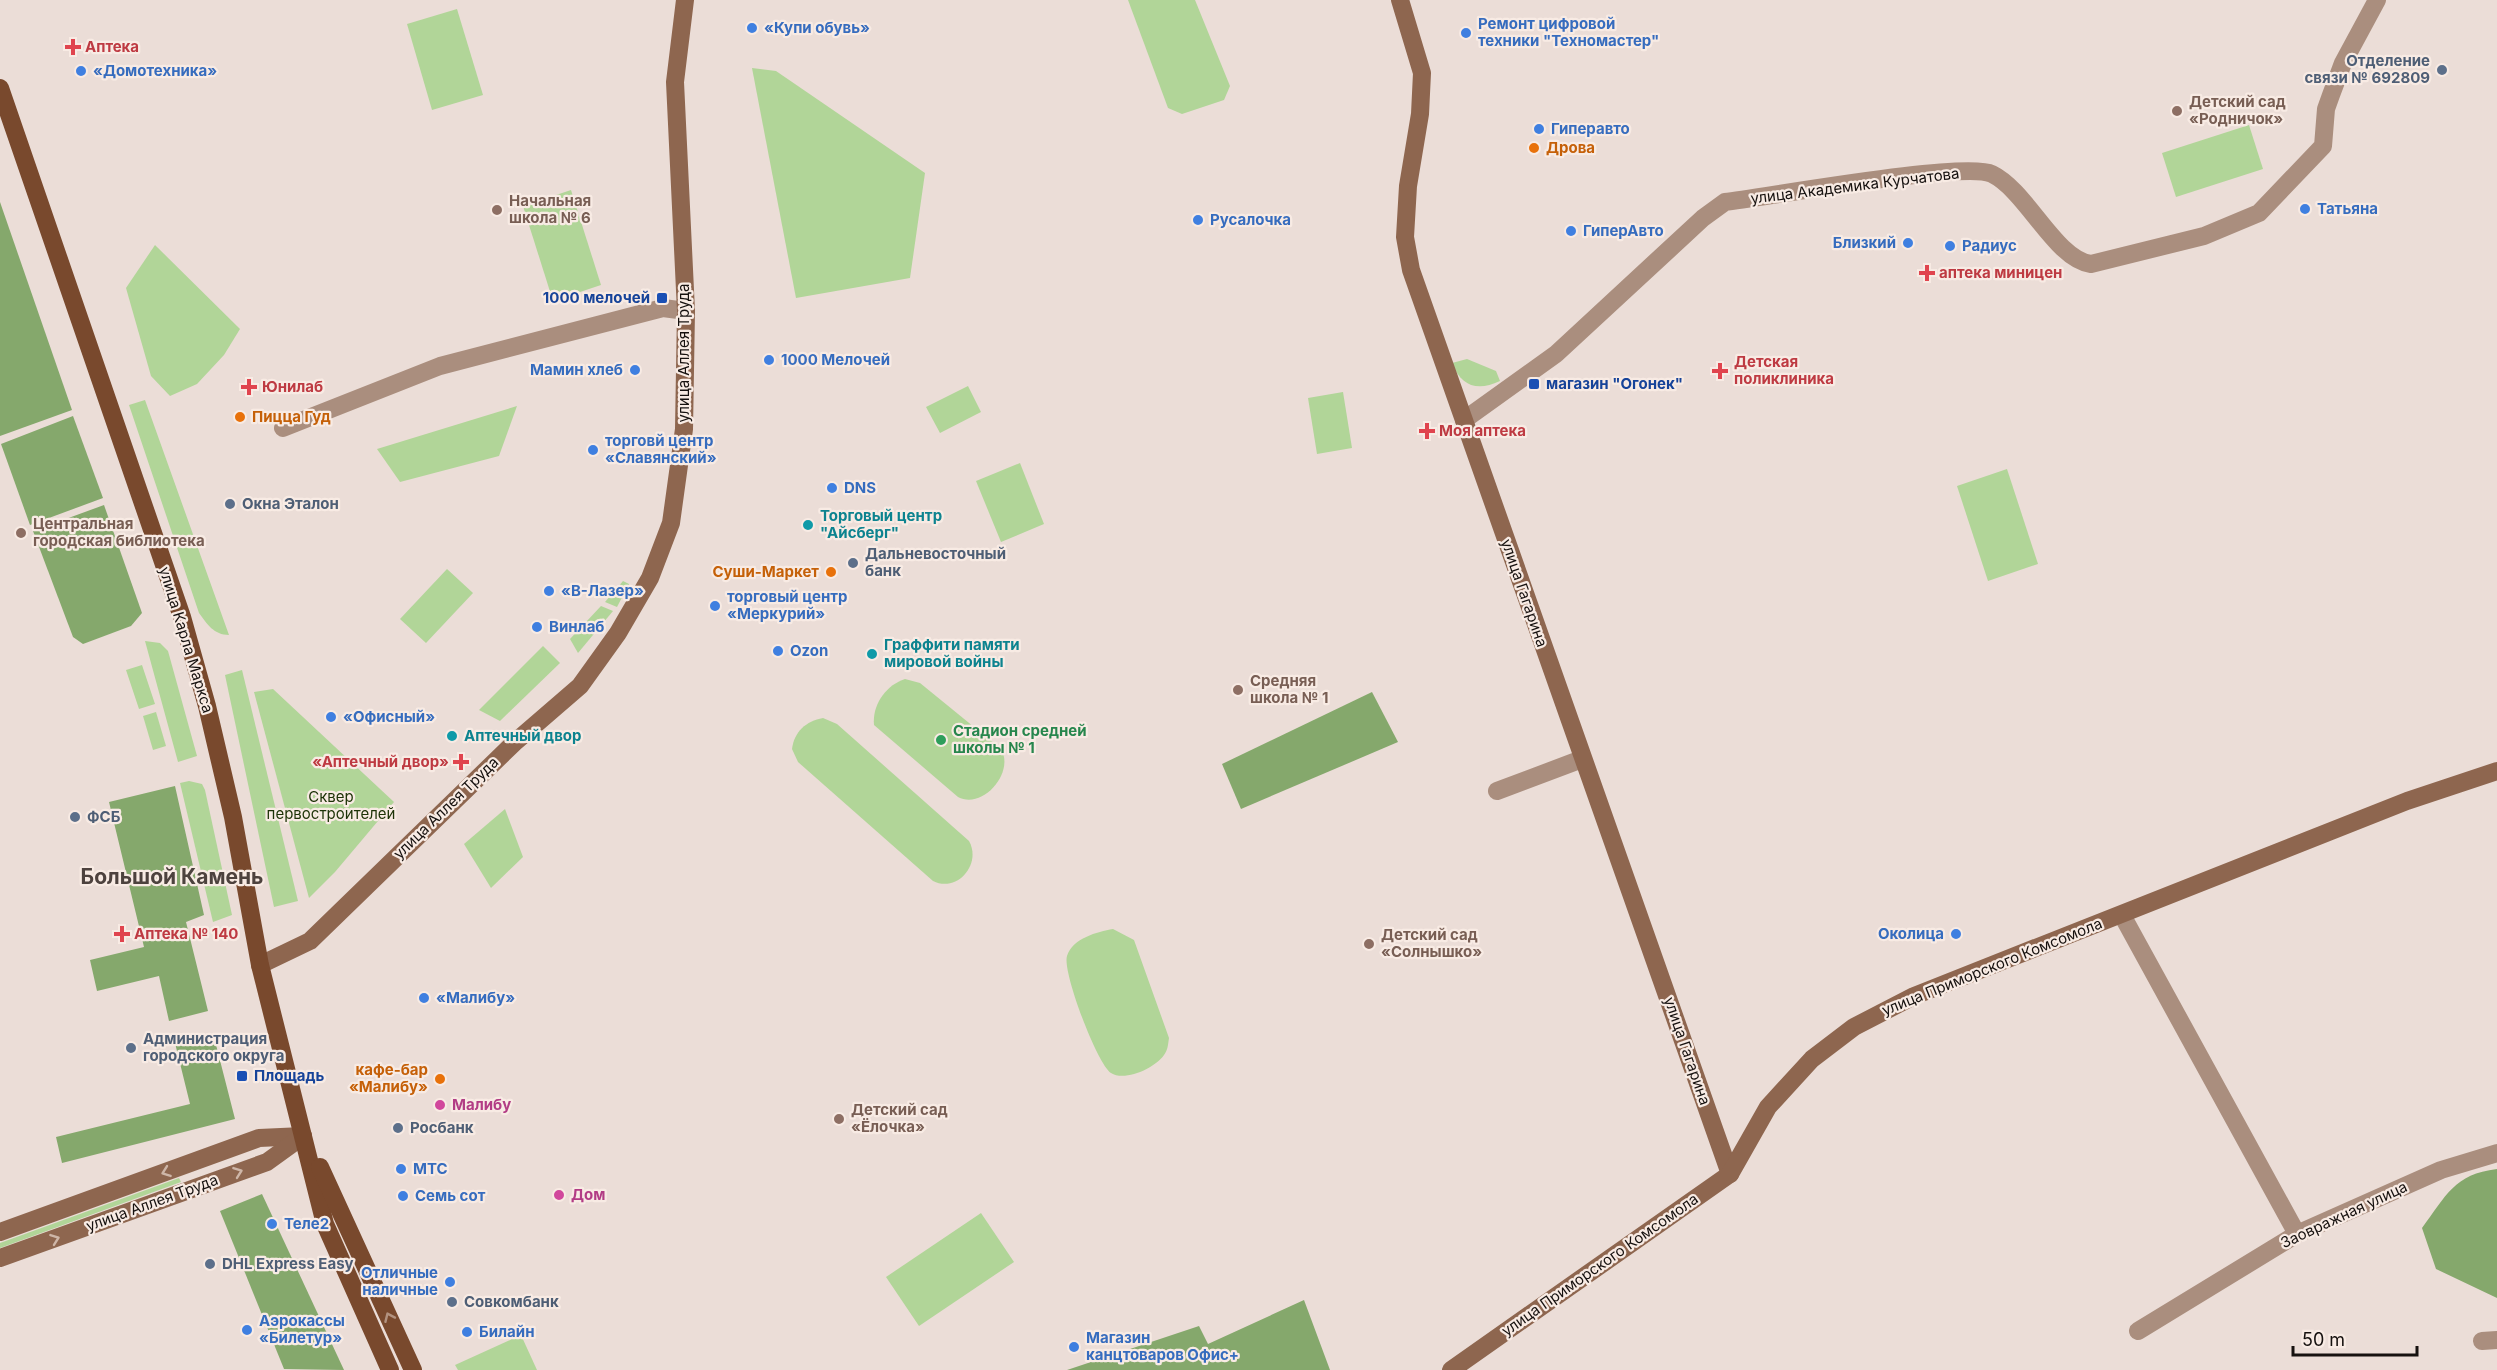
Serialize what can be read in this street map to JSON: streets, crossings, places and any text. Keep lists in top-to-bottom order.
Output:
{
  "streets": {
    "main road": ["улица Карла Маркса"],
    "street": [
      "улица Академика Курчатова",
      "улица Аллея Труда",
      "улица Гагарина",
      "улица Приморского Комсомола",
      "Заовражная улица"
    ]
  },
  "crossings": [
    ["улица Академика Курчатова", "улица Гагарина"],
    ["улица Аллея Труда", "улица Карла Маркса"],
    ["улица Гагарина", "улица Приморского Комсомола"]
  ],
  "districts": ["Большой Камень"],
  "parks": ["Сквер первостроителей"],
  "places": {
    "other": [
      "«Купи обувь»",
      "Ремонт цифровой техники \"Техномастер\"",
      "Отделение связи № 692809",
      "«Домотехника»",
      "Детский сад «Родничок»",
      "Гиперавто",
      "Дрова",
      "Татьяна",
      "Начальная школа № 6",
      "Русалочка",
      "ГиперАвто",
      "Близкий",
      "Радиус",
      "1000 Мелочей",
      "Мамин хлеб",
      "Пицца Гуд",
      "торговй центр «Славянский»",
      "DNS",
      "Окна Эталон",
      "Торговый центр \"Айсберг\"",
      "Центральная городская библиотека",
      "Дальневосточный банк",
      "Суши-Маркет",
      "«В-Лазер»",
      "торговый центр «Меркурий»",
      "Винлаб",
      "Ozon",
      "Граффити памяти мировой войны",
      "Средняя школа № 1",
      "«Офисный»",
      "Аптечный двор",
      "Стадион средней школы № 1",
      "ФСБ",
      "Околица",
      "Детский сад «Солнышко»",
      "«Малибу»",
      "Администрация городского округа",
      "кафе-бар «Малибу»",
      "Малибу",
      "Детский сад «Ёлочка»",
      "Росбанк",
      "МТС",
      "Дом",
      "Семь сот",
      "Теле2",
      "DHL Express Easy",
      "Отличные наличные",
      "Совкомбанк",
      "Аэрокассы «Билетур»",
      "Билайн",
      "Магазин канцтоваров Офис+"
    ],
    "health": [
      "Аптека",
      "аптека миницен",
      "Детская поликлиника",
      "Юнилаб",
      "Моя аптека",
      "«Аптечный двор»",
      "Аптека № 140"
    ],
    "transit": ["1000 мелочей", "магазин \"Огонек\"", "Площадь"]
  },
  "scale_bar": "50 m"
}
